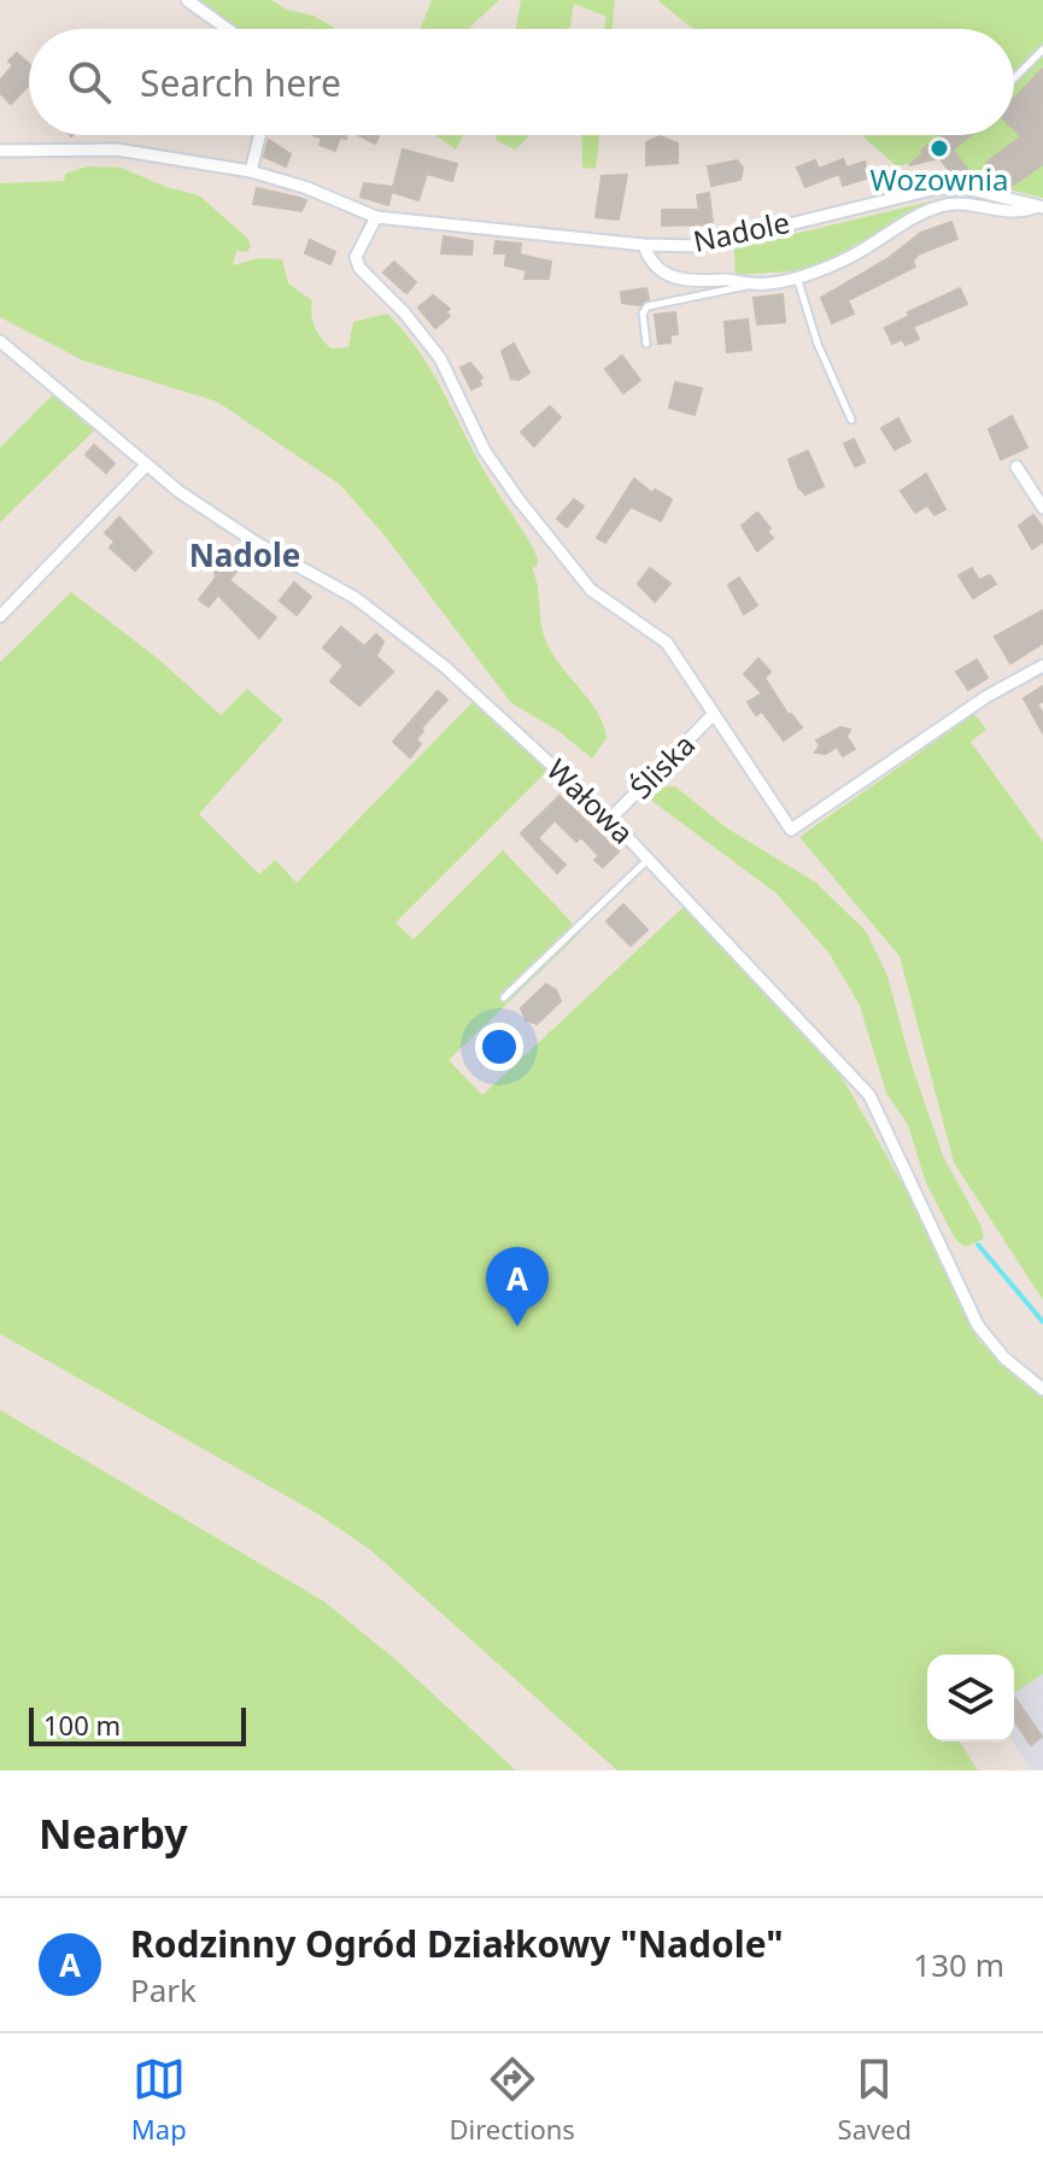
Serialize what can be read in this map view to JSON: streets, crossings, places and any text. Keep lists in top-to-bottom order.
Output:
{
  "streets": {
    "street": ["Nadole", "Śliska", "Wałowa"]
  },
  "crossings": [
    ["Śliska", "Wałowa"]
  ],
  "districts": ["Nadole"],
  "places": ["Wozownia"],
  "scale_bar": "100 m",
  "page": {
    "search": "Search here",
    "pins": "A",
    "scale": "100 m",
    "heading": "Nearby",
    "list": [
      {
        "mark": "A",
        "name": "Rodzinny Ogród Działkowy \"Nadole\"",
        "note": "Park",
        "value": "130 m"
      }
    ],
    "nav": ["Map", "Directions", "Saved"]
  }
}
